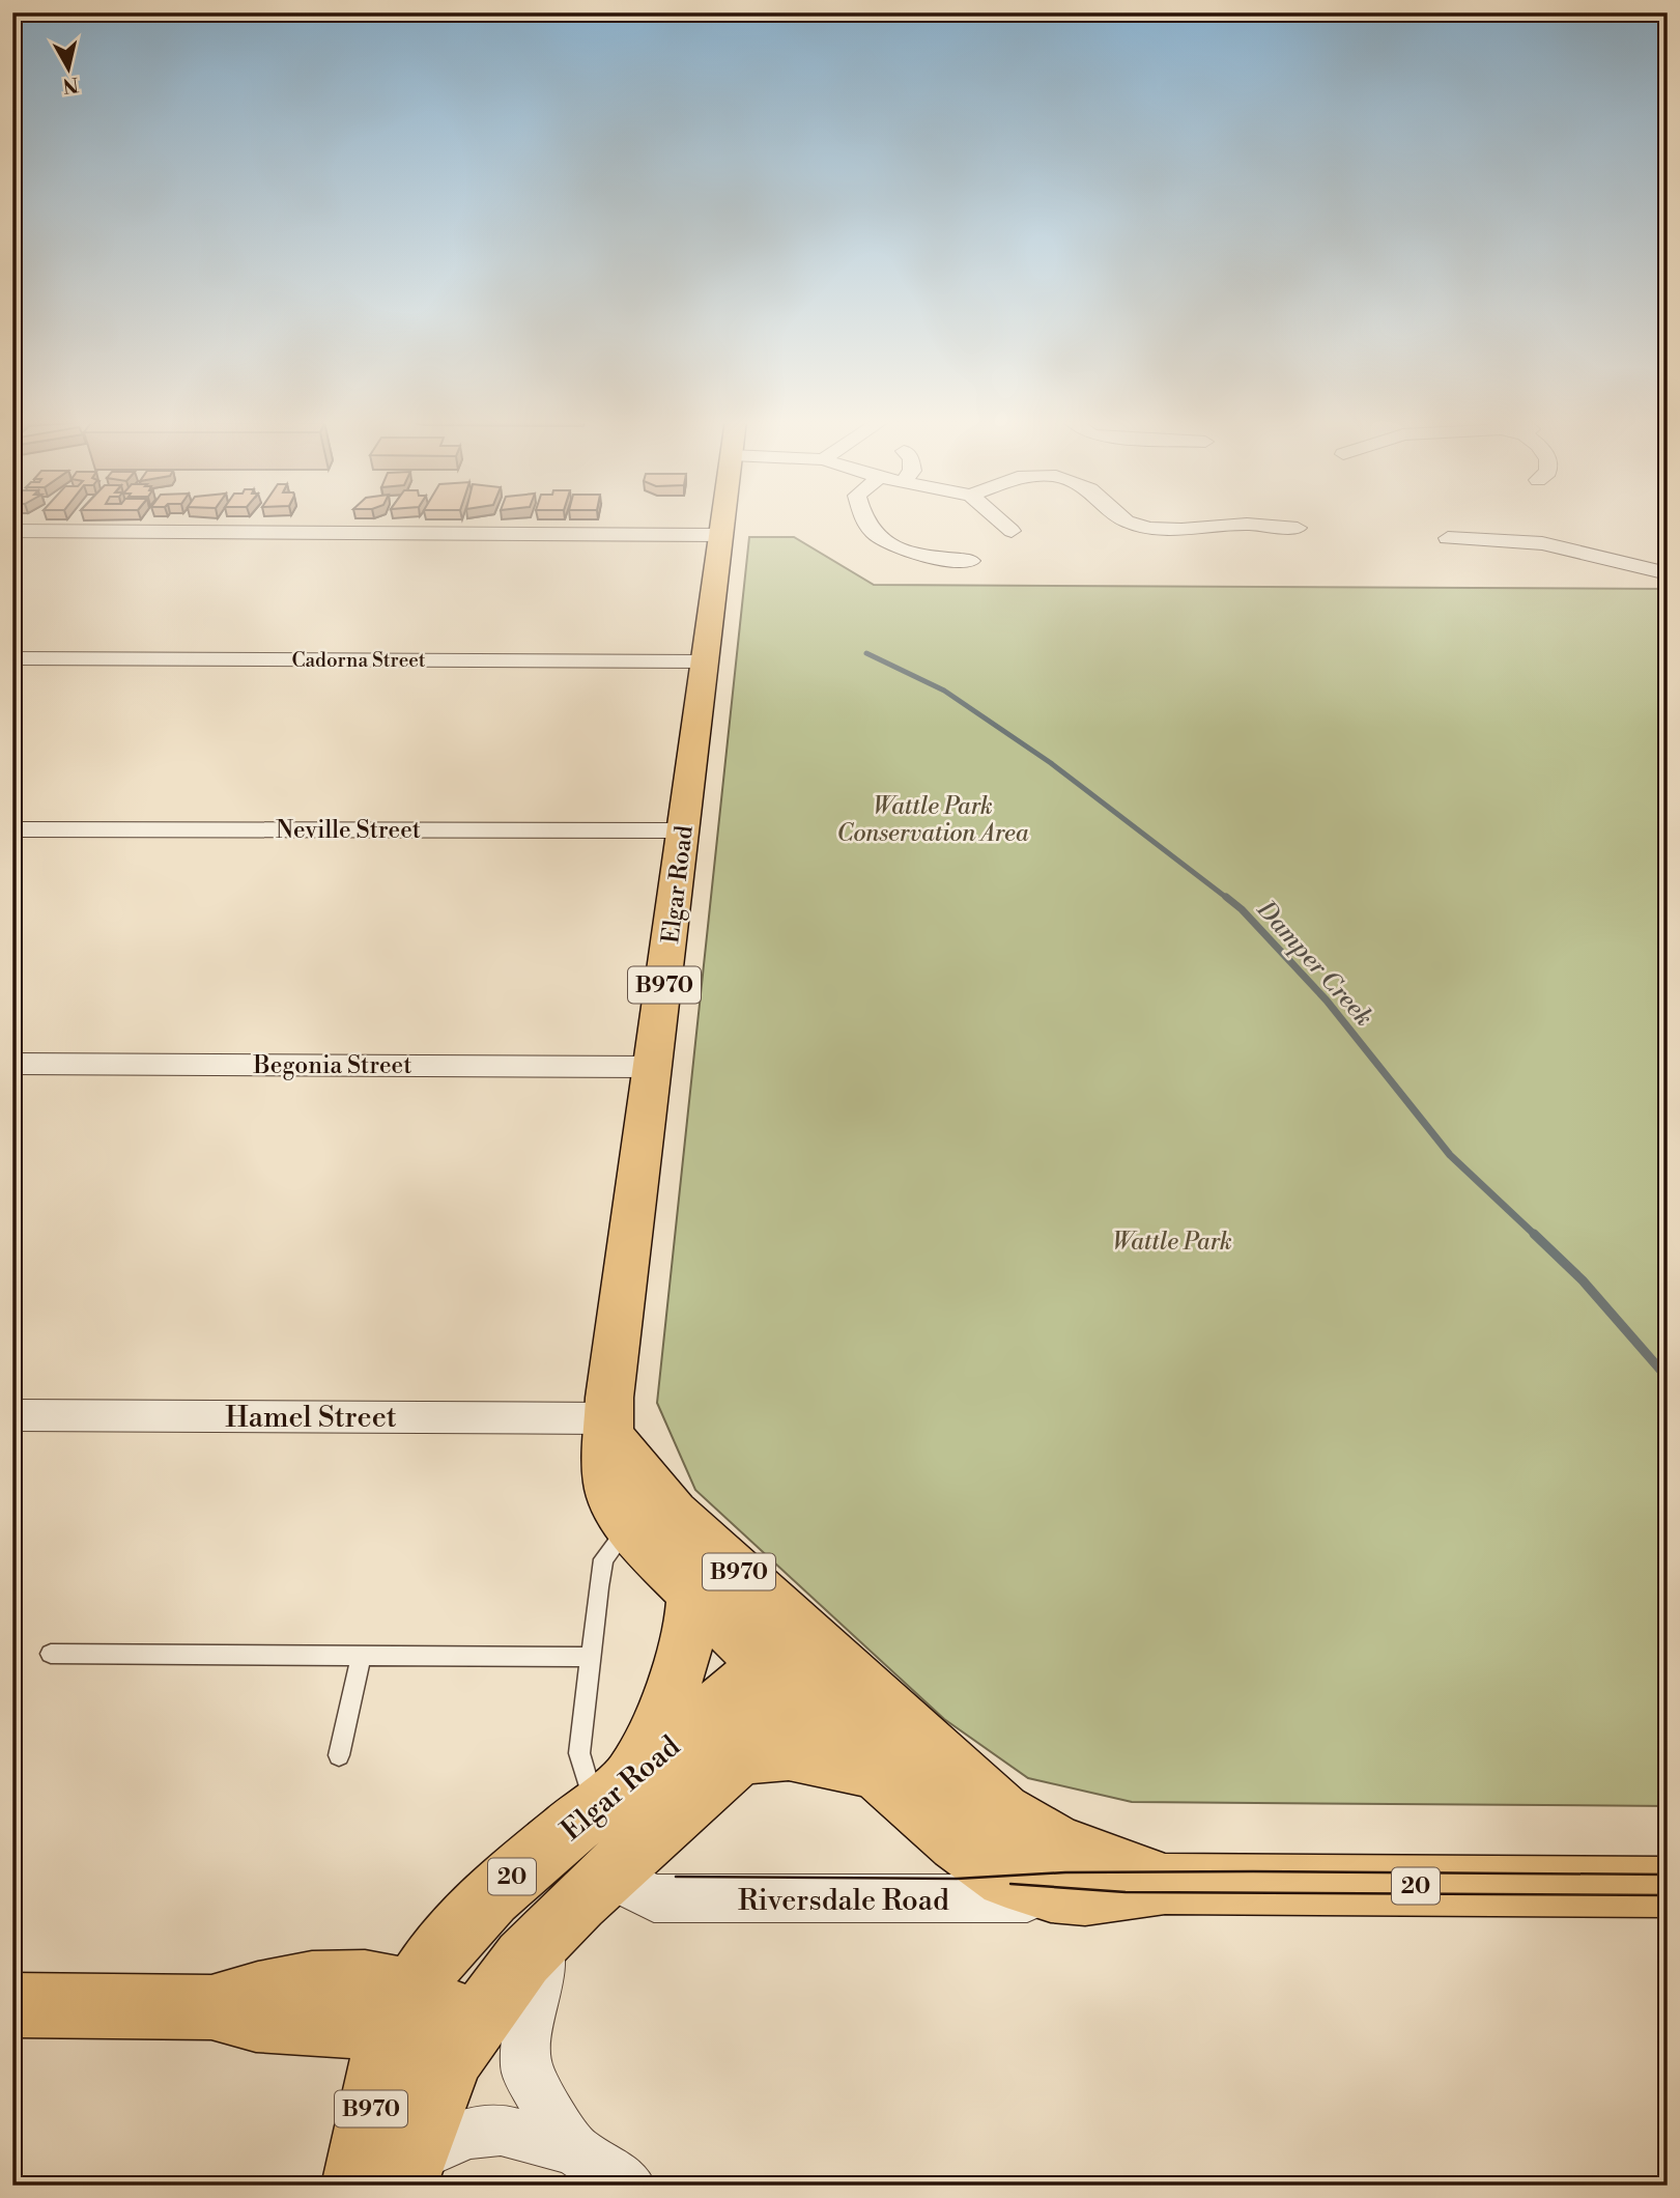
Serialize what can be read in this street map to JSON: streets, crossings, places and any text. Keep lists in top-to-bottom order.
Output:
{
  "streets": {
    "main road": [
      "Elgar Road",
      "B970",
      "20",
      "Riversdale Road"
    ],
    "street": [
      "Cadorna Street",
      "Neville Street",
      "Begonia Street",
      "Hamel Street"
    ]
  },
  "crossings": [
    ["Cadorna Street", "Elgar Road"],
    ["Neville Street", "Elgar Road"],
    ["Elgar Road", "B970"],
    ["Elgar Road", "Begonia Street"],
    ["Elgar Road", "Hamel Street"],
    ["Elgar Road", "20"],
    ["Elgar Road", "Riversdale Road"],
    ["B970", "Hamel Street"],
    ["B970", "20"],
    ["B970", "Riversdale Road"],
    ["20", "Riversdale Road"]
  ],
  "water": ["Damper Creek"],
  "parks": ["Wattle Park Conservation Area", "Wattle Park"],
  "north": "bottom"
}
